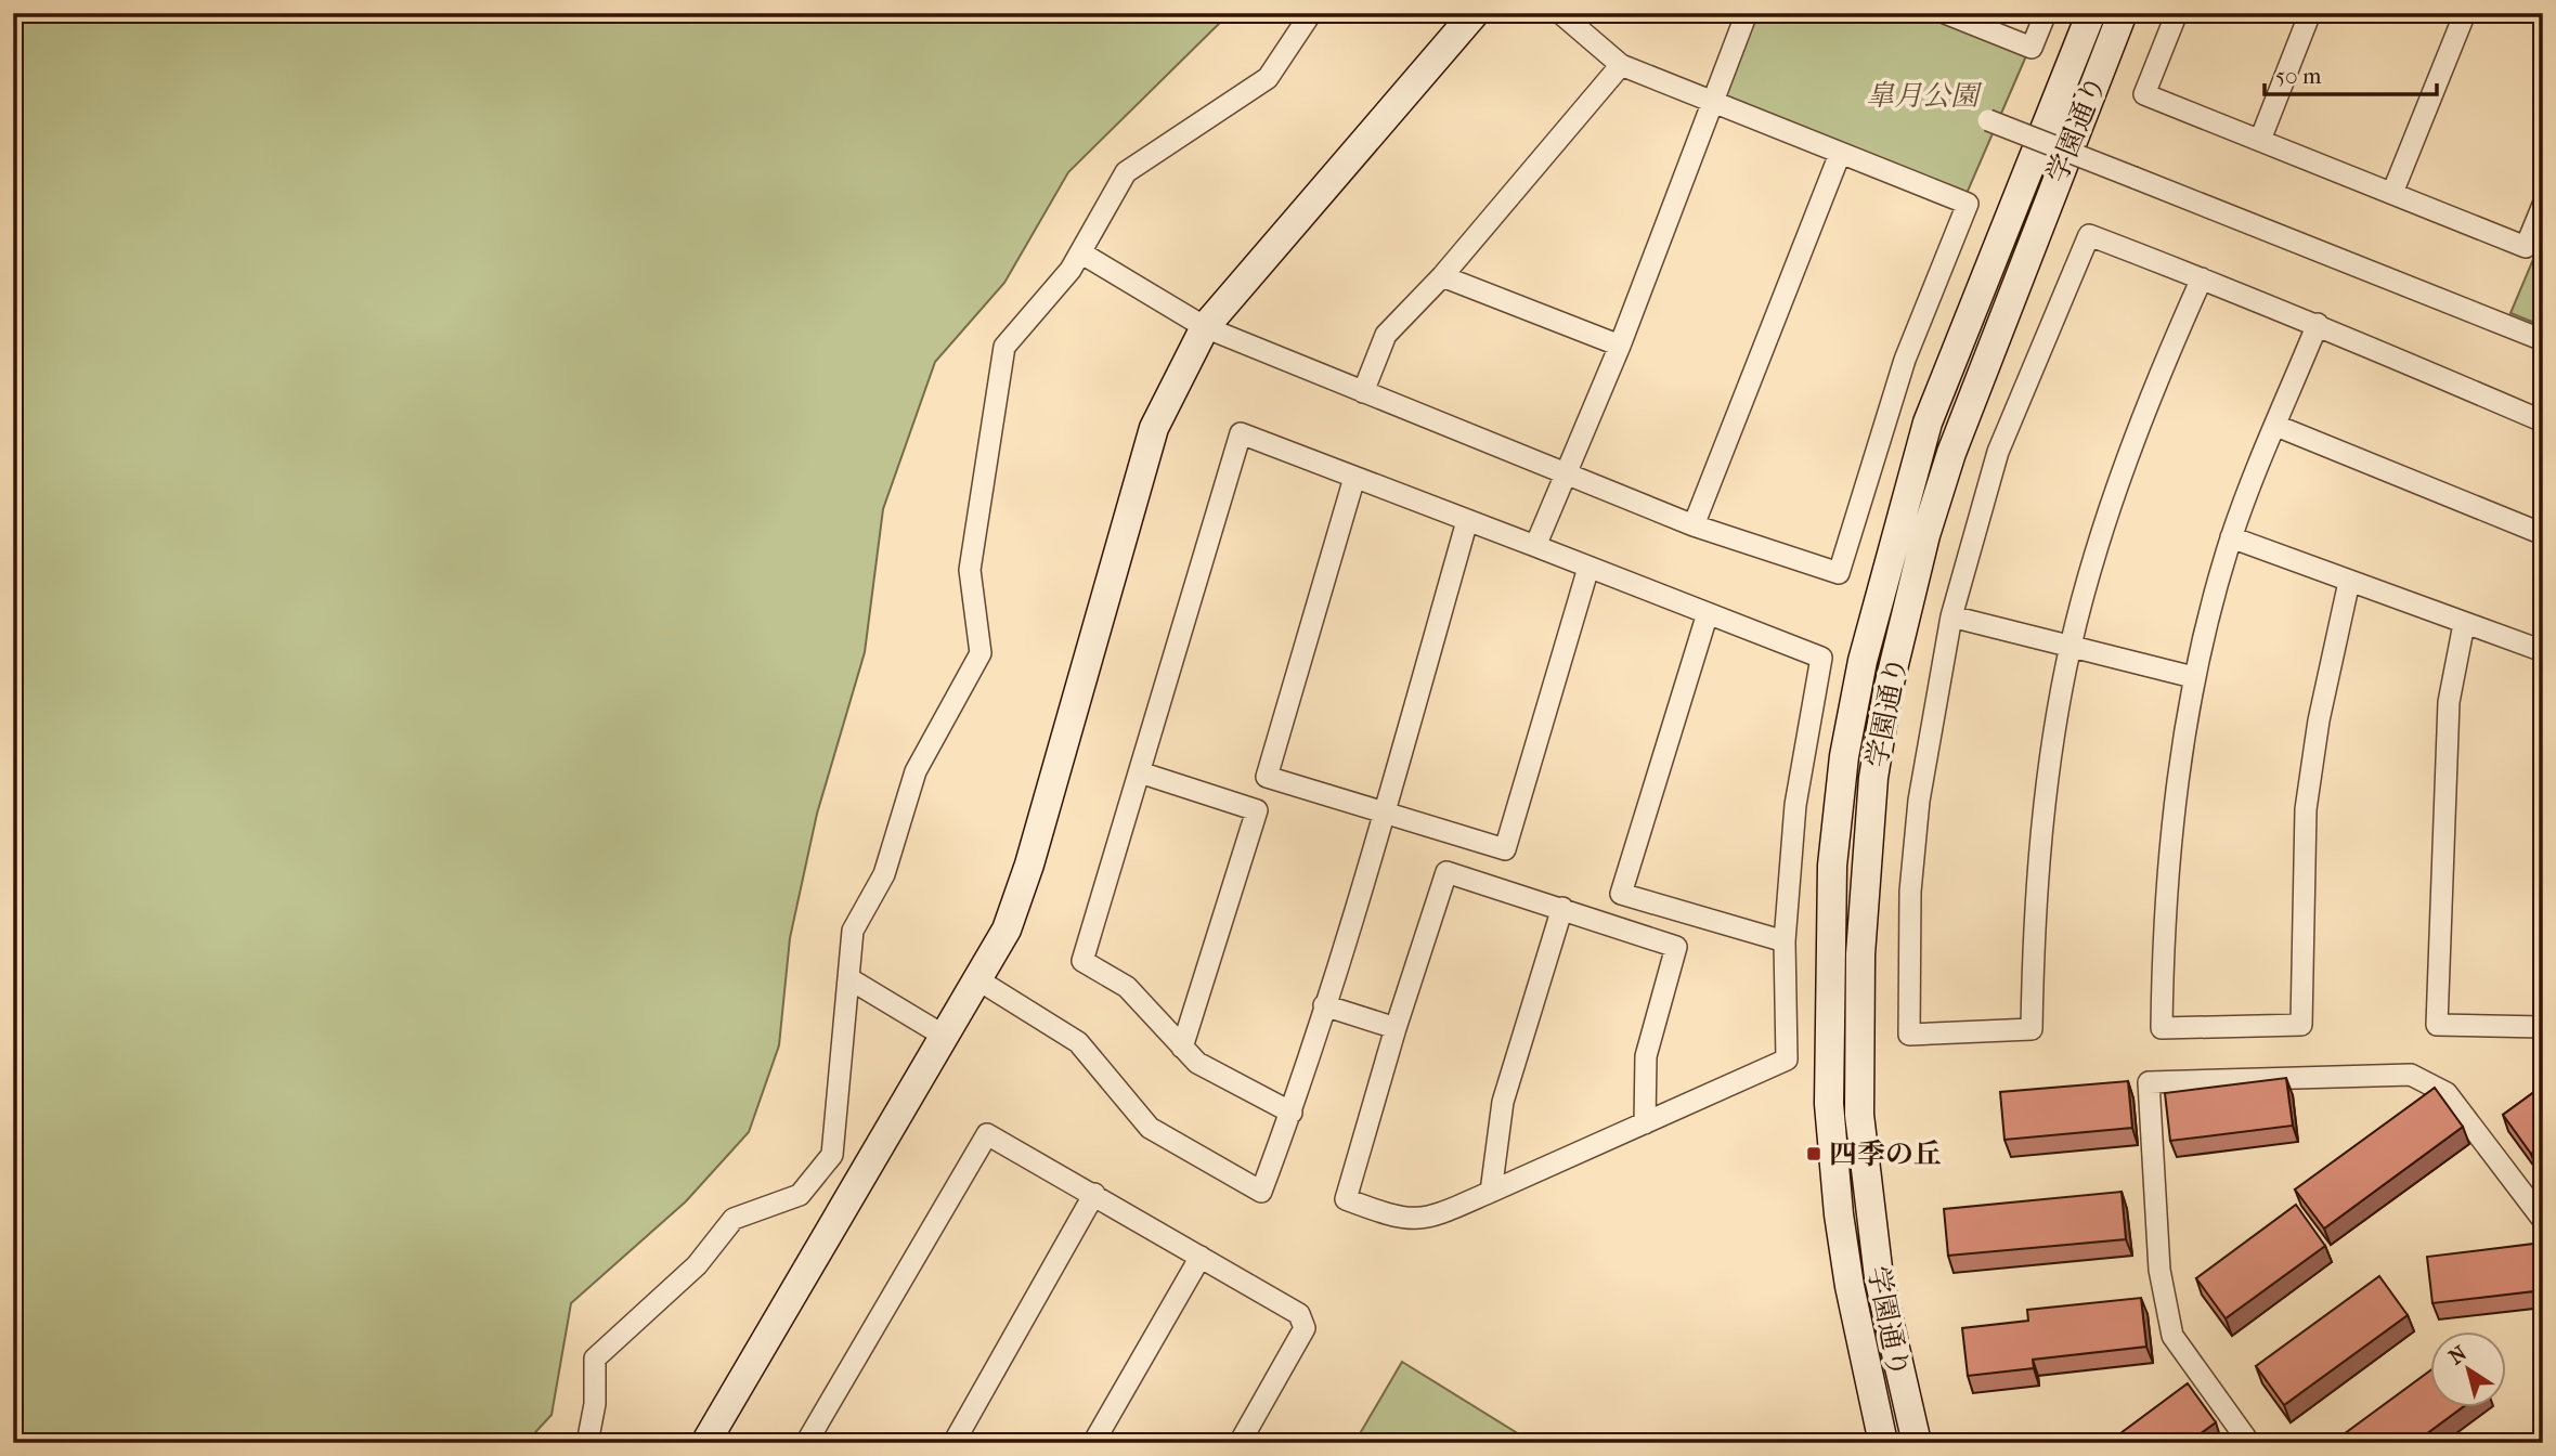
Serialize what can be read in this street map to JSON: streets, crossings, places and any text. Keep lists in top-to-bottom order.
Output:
{
  "streets": {
    "street": ["学園通り"]
  },
  "parks": ["皐月公園"],
  "places": {
    "transit": ["四季の丘"]
  },
  "scale_bar": "50 m",
  "north": "top left"
}
